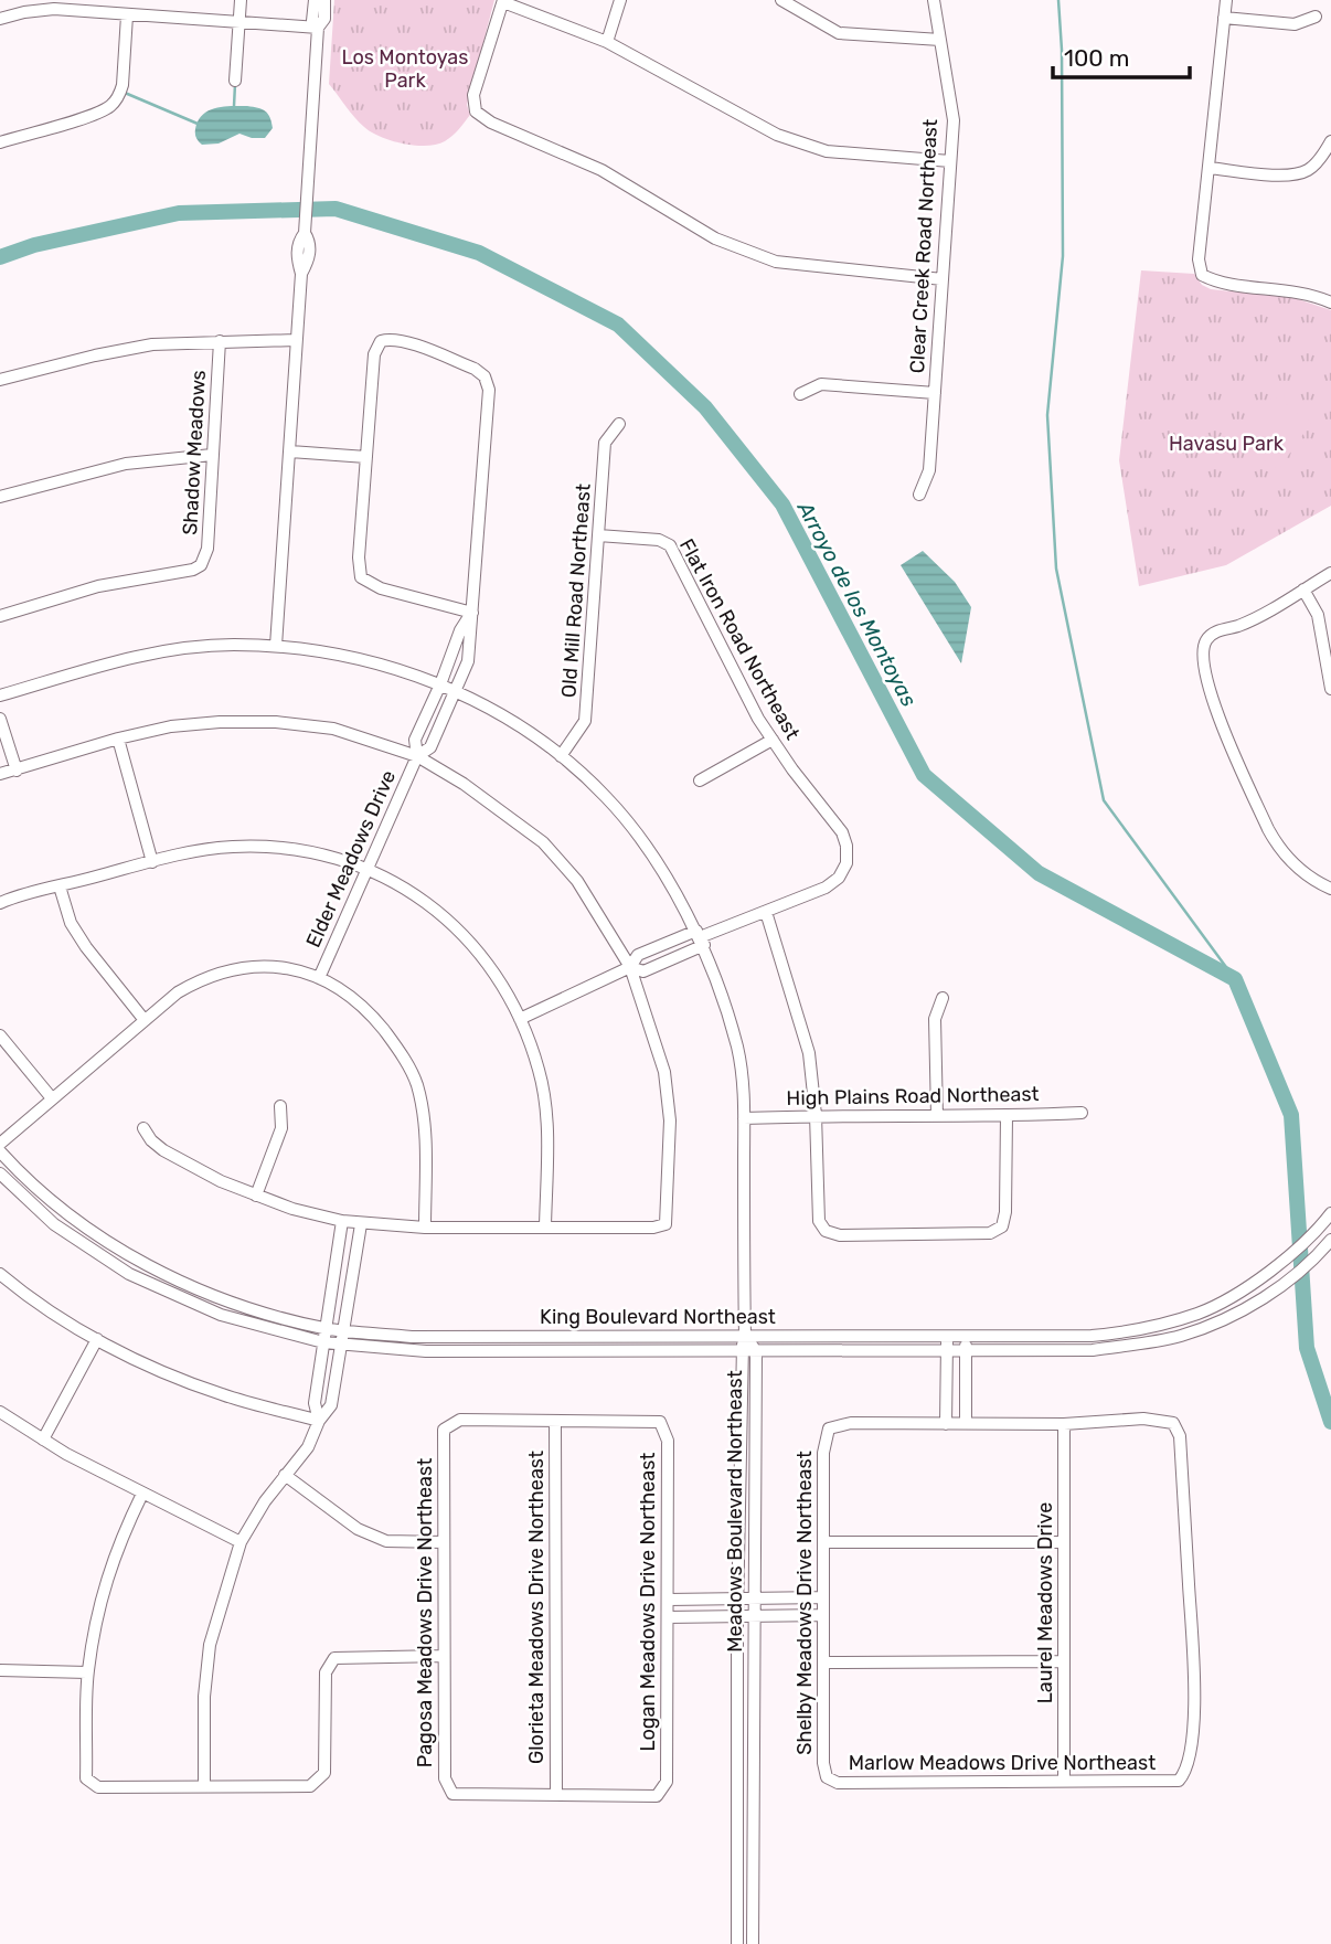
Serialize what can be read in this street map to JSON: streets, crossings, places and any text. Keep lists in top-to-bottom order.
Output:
{
  "streets": {
    "street": [
      "Clear Creek Road Northeast",
      "Shadow Meadows",
      "Old Mill Road Northeast",
      "Flat Iron Road Northeast",
      "Elder Meadows Drive",
      "High Plains Road Northeast",
      "King Boulevard Northeast",
      "Meadows Boulevard Northeast",
      "Logan Meadows Drive Northeast",
      "Shelby Meadows Drive Northeast",
      "Laurel Meadows Drive",
      "Glorieta Meadows Drive Northeast",
      "Pagosa Meadows Drive Northeast",
      "Marlow Meadows Drive Northeast"
    ]
  },
  "crossings": [
    ["Old Mill Road Northeast", "Flat Iron Road Northeast"],
    ["King Boulevard Northeast", "Meadows Boulevard Northeast"],
    ["Logan Meadows Drive Northeast", "Glorieta Meadows Drive Northeast"],
    ["Logan Meadows Drive Northeast", "Pagosa Meadows Drive Northeast"],
    ["Shelby Meadows Drive Northeast", "Marlow Meadows Drive Northeast"],
    ["Laurel Meadows Drive", "Marlow Meadows Drive Northeast"],
    ["Glorieta Meadows Drive Northeast", "Pagosa Meadows Drive Northeast"]
  ],
  "water": ["Arroyo de los Montoyas"],
  "parks": ["Los Montoyas Park", "Havasu Park"],
  "scale_bar": "100 m"
}
